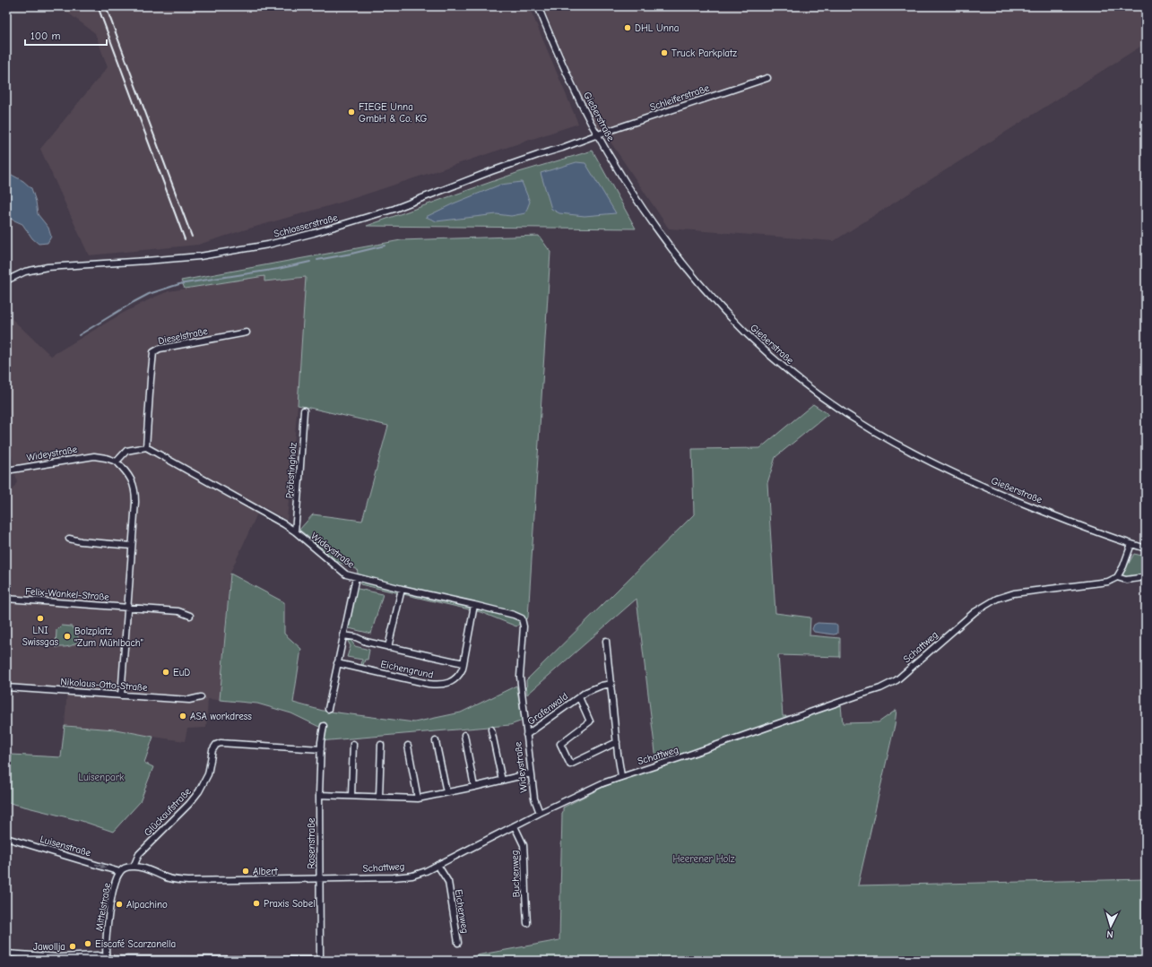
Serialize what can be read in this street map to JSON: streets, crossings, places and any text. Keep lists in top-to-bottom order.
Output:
{
  "streets": {
    "street": [
      "Schleiferstraße",
      "Gießerstraße",
      "Schlosserstraße",
      "Dieselstraße",
      "Wideystraße",
      "Pröbstingholz",
      "Felix-Wankel-Straße",
      "Schattweg",
      "Eichengrund",
      "Nikolaus-Otto-Straße",
      "Grafenwald",
      "Glückaufstraße",
      "Rosenstraße",
      "Luisenstraße",
      "Buchenweg",
      "Mittelstraße",
      "Eichenweg"
    ]
  },
  "crossings": [
    ["Schleiferstraße", "Gießerstraße"],
    ["Schleiferstraße", "Schlosserstraße"],
    ["Gießerstraße", "Schlosserstraße"],
    ["Dieselstraße", "Wideystraße"],
    ["Wideystraße", "Pröbstingholz"],
    ["Wideystraße", "Schattweg"],
    ["Wideystraße", "Eichengrund"],
    ["Wideystraße", "Grafenwald"],
    ["Schattweg", "Glückaufstraße"],
    ["Schattweg", "Rosenstraße"],
    ["Schattweg", "Buchenweg"],
    ["Schattweg", "Mittelstraße"],
    ["Schattweg", "Eichenweg"],
    ["Glückaufstraße", "Rosenstraße"],
    ["Glückaufstraße", "Mittelstraße"],
    ["Luisenstraße", "Mittelstraße"]
  ],
  "one_way": ["Luisenstraße"],
  "parks": ["Luisenpark", "Heerener Holz"],
  "places": [
    "DHL Unna",
    "Truck Parkplatz",
    "FIEGE Unna GmbH & Co. KG",
    "LNI Swissgas",
    "Bolzplatz \"Zum Mühlbach\"",
    "EuD",
    "ASA workdress",
    "Albert",
    "Praxis Sobel",
    "Alpachino",
    "Eiscafé Scarzanella",
    "Jawollja"
  ],
  "scale_bar": "100 m",
  "north": "bottom"
}
